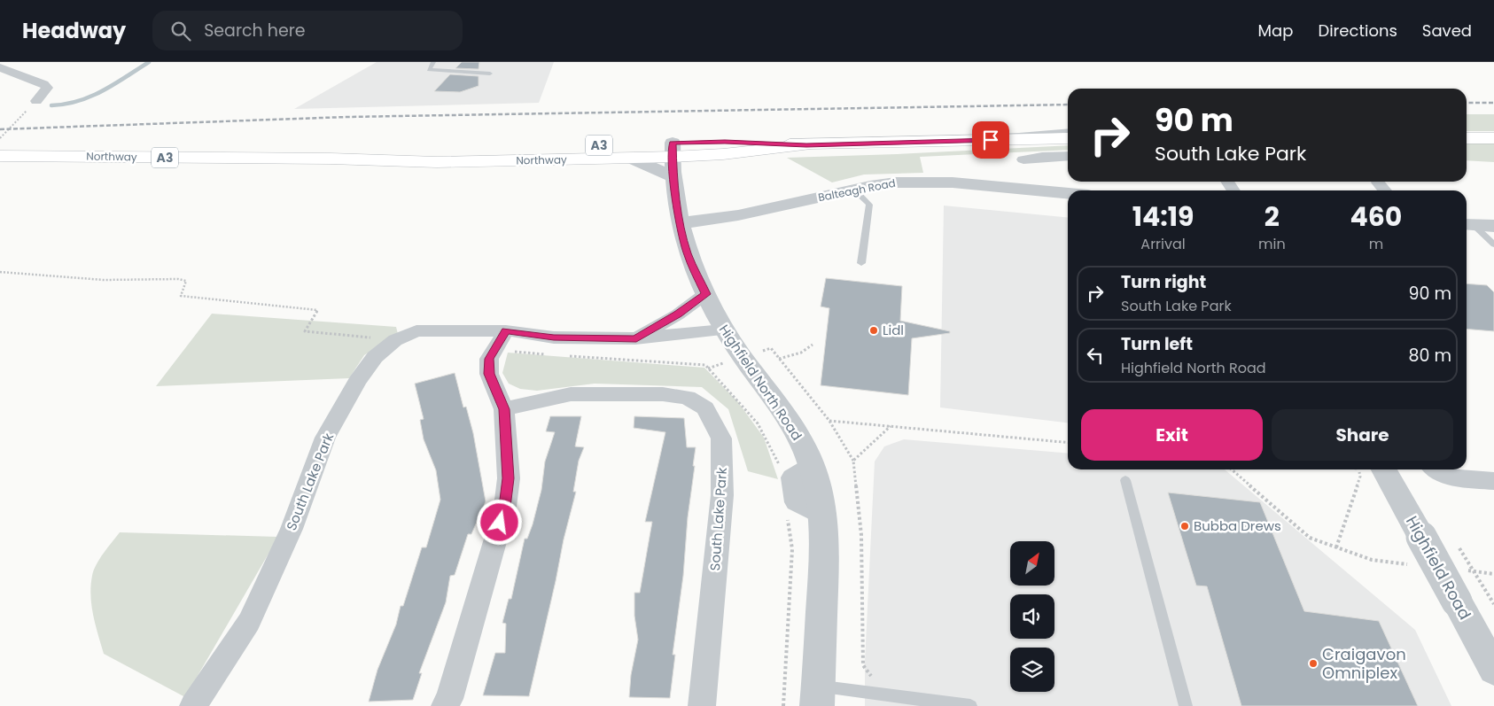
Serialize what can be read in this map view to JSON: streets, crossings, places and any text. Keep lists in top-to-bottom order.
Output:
{
  "streets": {
    "highway": ["A3", "Northway"],
    "street": [
      "Balteagh Road",
      "Highfield North Road",
      "South Lake Park",
      "Highfield Road"
    ]
  },
  "crossings": [
    ["Northway", "Highfield North Road"],
    ["Balteagh Road", "Highfield North Road"],
    ["Highfield North Road", "South Lake Park"]
  ],
  "places": ["Lidl", "Bubba Drews", "Craigavon Omniplex"],
  "north": "top right",
  "page": {
    "header": "Headway",
    "search": "Search here",
    "nav": ["Map", "Directions", "Saved"],
    "turn": ["90 m", "South Lake Park"],
    "eta": [
      "14:19",
      "Arrival",
      "2",
      "min",
      "460",
      "m"
    ],
    "list": [
      {
        "name": "Turn right",
        "note": "South Lake Park",
        "value": "90 m"
      },
      {
        "name": "Turn left",
        "note": "Highfield North Road",
        "value": "80 m"
      }
    ],
    "buttons": ["Exit", "Share"]
  }
}
